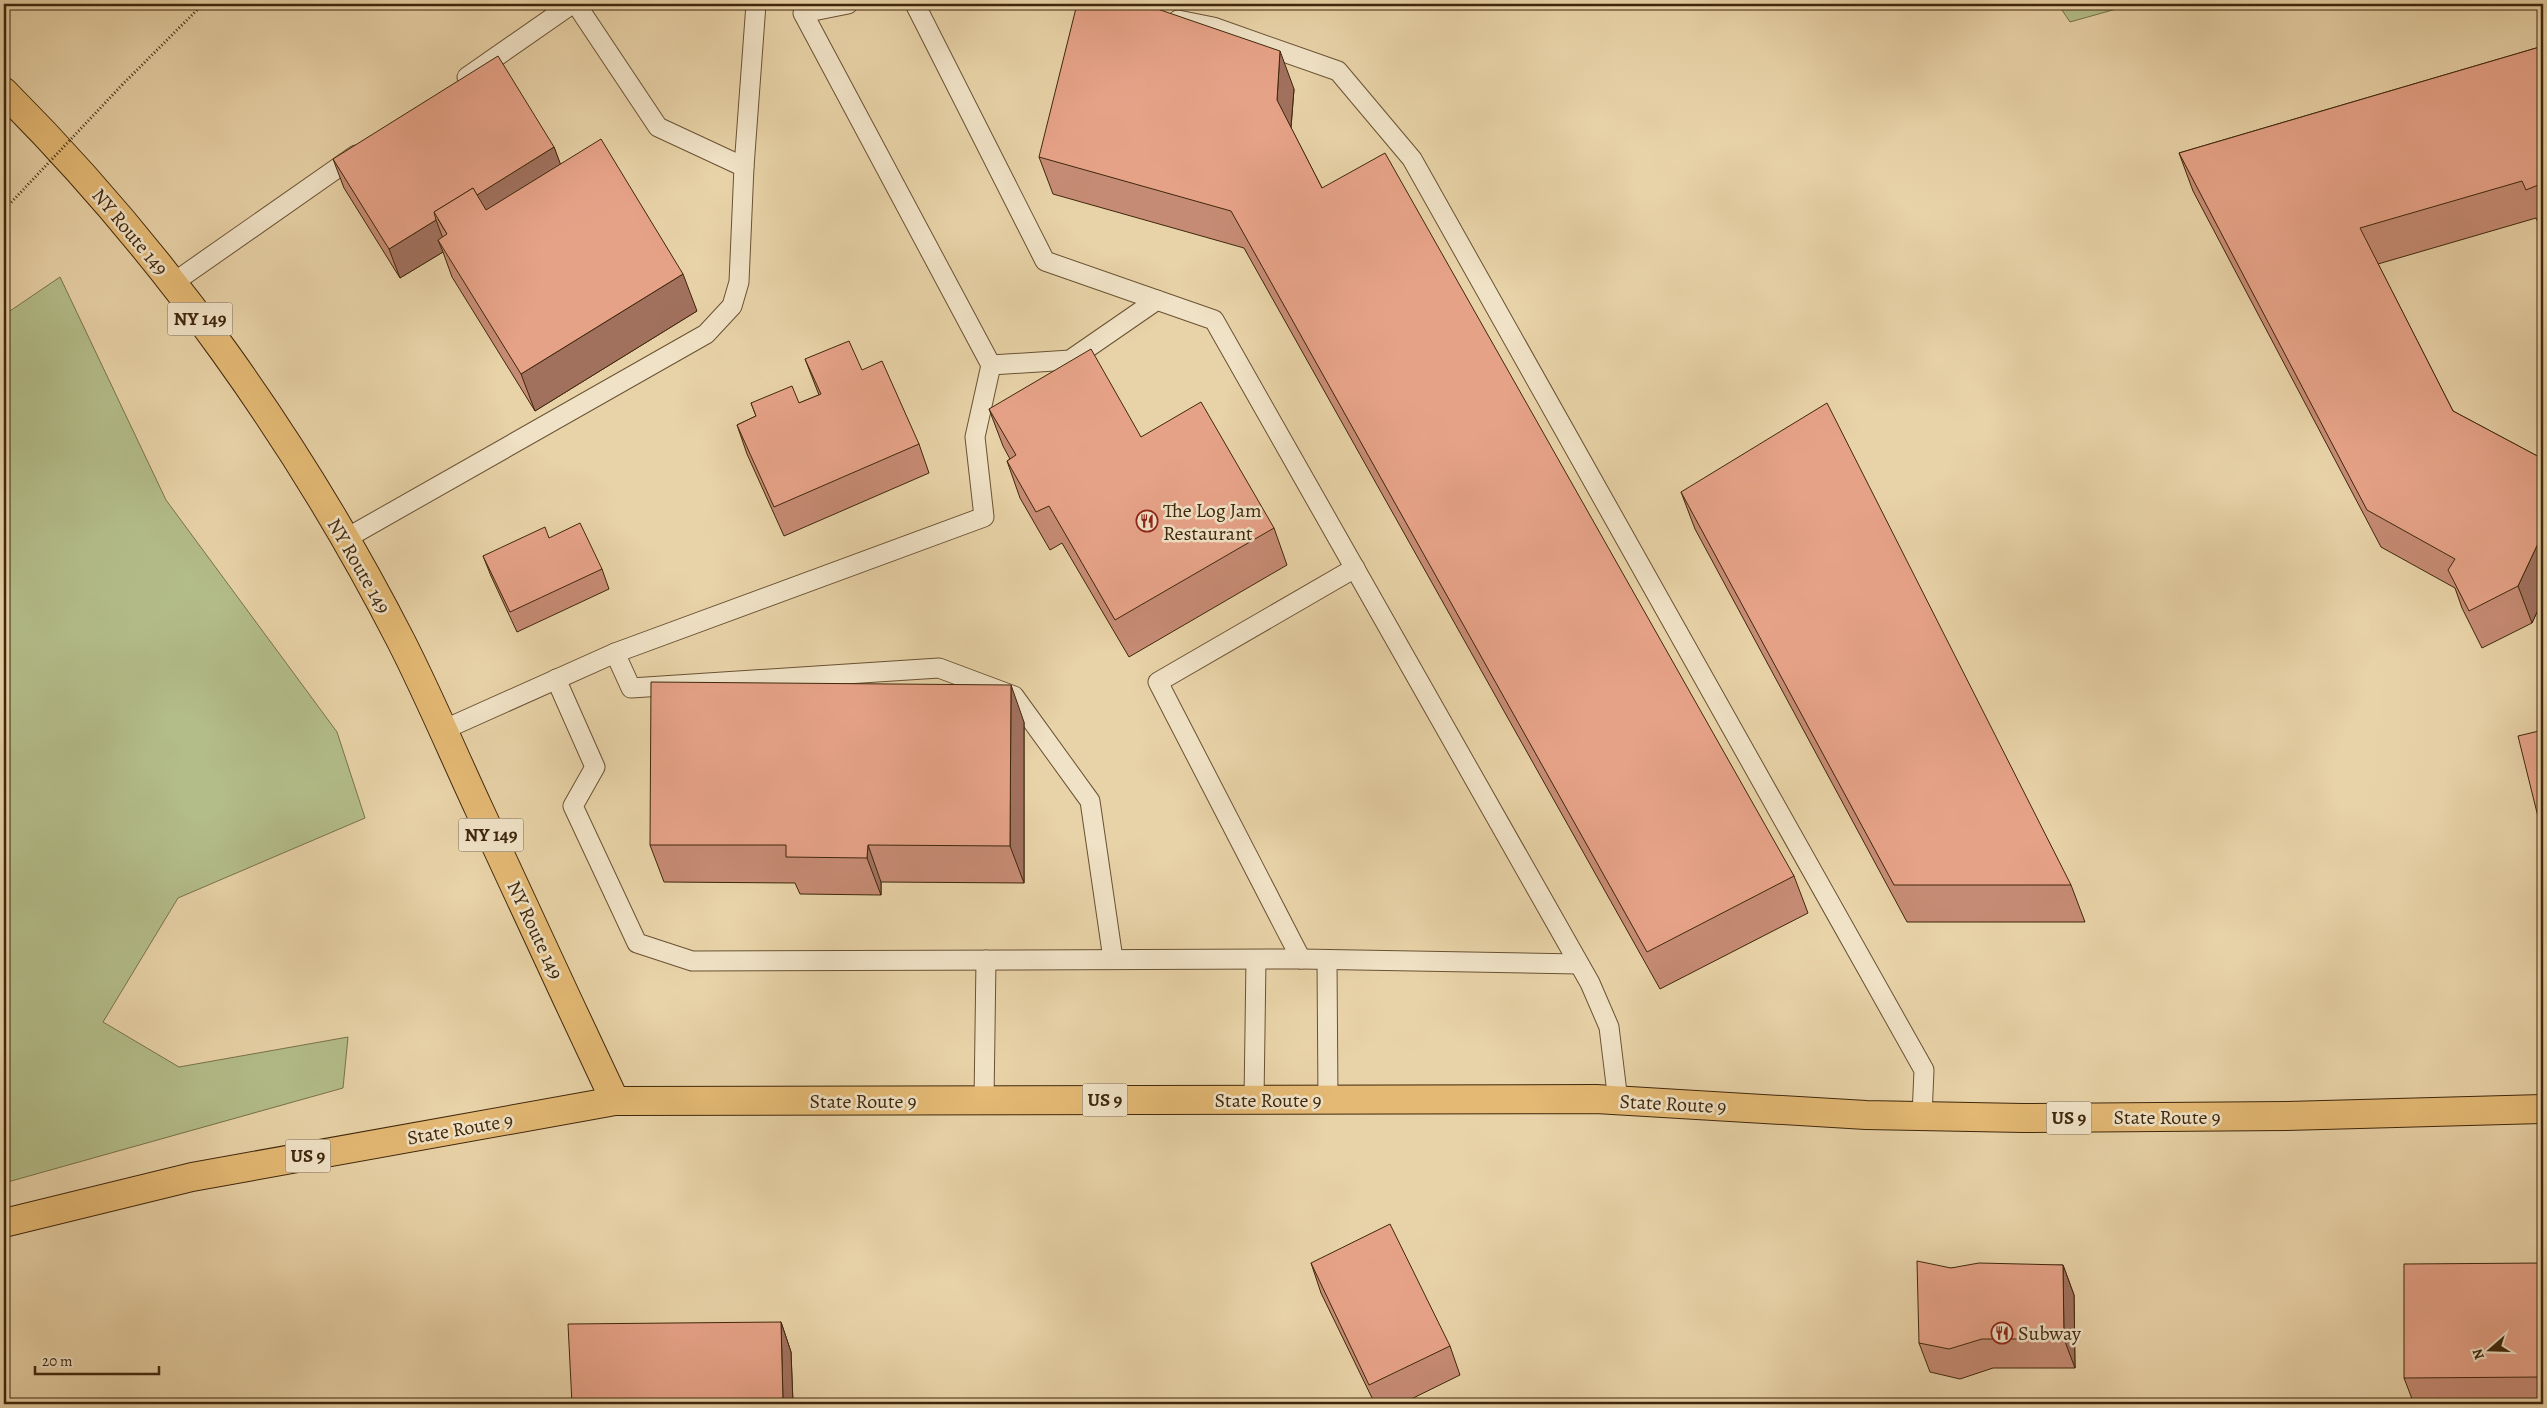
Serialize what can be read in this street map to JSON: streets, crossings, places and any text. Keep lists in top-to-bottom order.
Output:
{
  "streets": {
    "main road": [
      "NY Route 149",
      "NY 149",
      "US 9",
      "State Route 9"
    ]
  },
  "crossings": [
    ["NY Route 149", "State Route 9"]
  ],
  "places": {
    "restaurant": ["The Log Jam Restaurant", "Subway"]
  },
  "scale_bar": "20 m",
  "north": "left"
}
